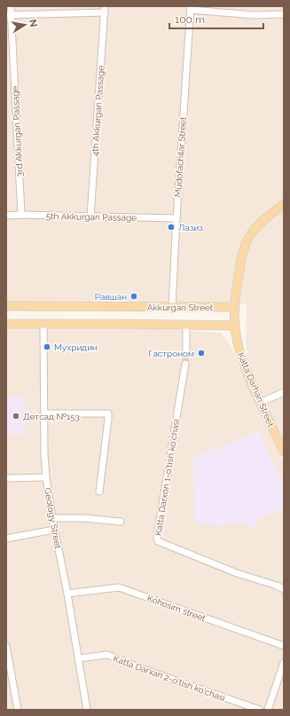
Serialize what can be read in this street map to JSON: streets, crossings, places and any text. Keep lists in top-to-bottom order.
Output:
{
  "streets": {
    "main road": ["Akkurgan Street", "Katta Darhan Street"],
    "street": [
      "4th Akkurgan Passage",
      "3rd Akkurgan Passage",
      "Mudofachilar Street",
      "5th Akkurgan Passage",
      "Katta Darxon 1-o'tish ko'chasi",
      "Geology Street",
      "Kohosim street",
      "Katta Darxan 2-o'tish ko'chasi"
    ]
  },
  "crossings": [
    ["4th Akkurgan Passage", "5th Akkurgan Passage"],
    ["3rd Akkurgan Passage", "5th Akkurgan Passage"],
    ["Mudofachilar Street", "5th Akkurgan Passage"],
    ["Mudofachilar Street", "Akkurgan Street"],
    ["Akkurgan Street", "Katta Darhan Street"],
    ["Akkurgan Street", "Geology Street"],
    ["Geology Street", "Kohosim street"],
    ["Geology Street", "Katta Darxan 2-o'tish ko'chasi"]
  ],
  "places": [
    "Лазиз",
    "Равшан",
    "Мухридин",
    "Гастроном",
    "Детсад №153"
  ],
  "scale_bar": "100 m",
  "north": "right"
}
